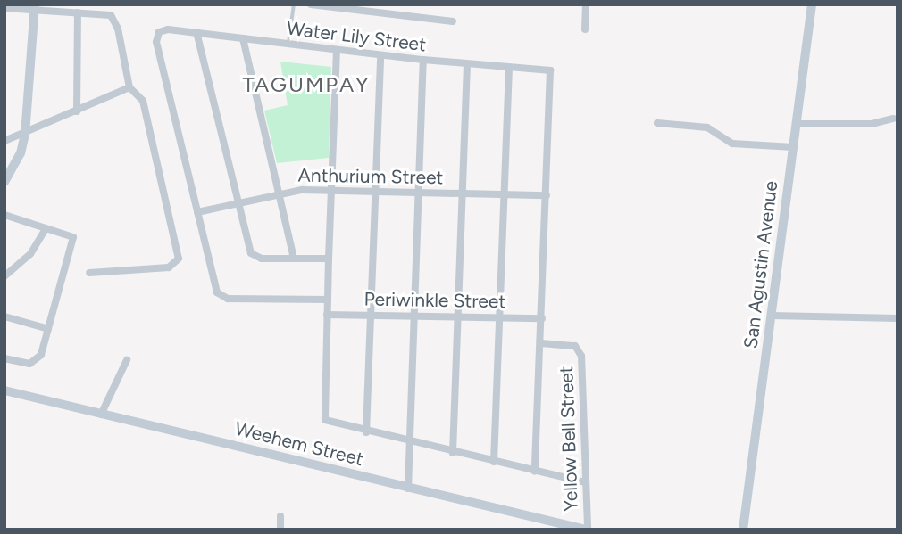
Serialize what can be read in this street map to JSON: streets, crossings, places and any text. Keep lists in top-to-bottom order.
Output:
{
  "streets": {
    "street": [
      "Water Lily Street",
      "Anthurium Street",
      "San Agustin Avenue",
      "Periwinkle Street",
      "Yellow Bell Street",
      "Weehem Street"
    ]
  },
  "crossings": [
    ["Water Lily Street", "Anthurium Street"],
    ["Yellow Bell Street", "Weehem Street"]
  ],
  "districts": ["TAGUMPAY"]
}
